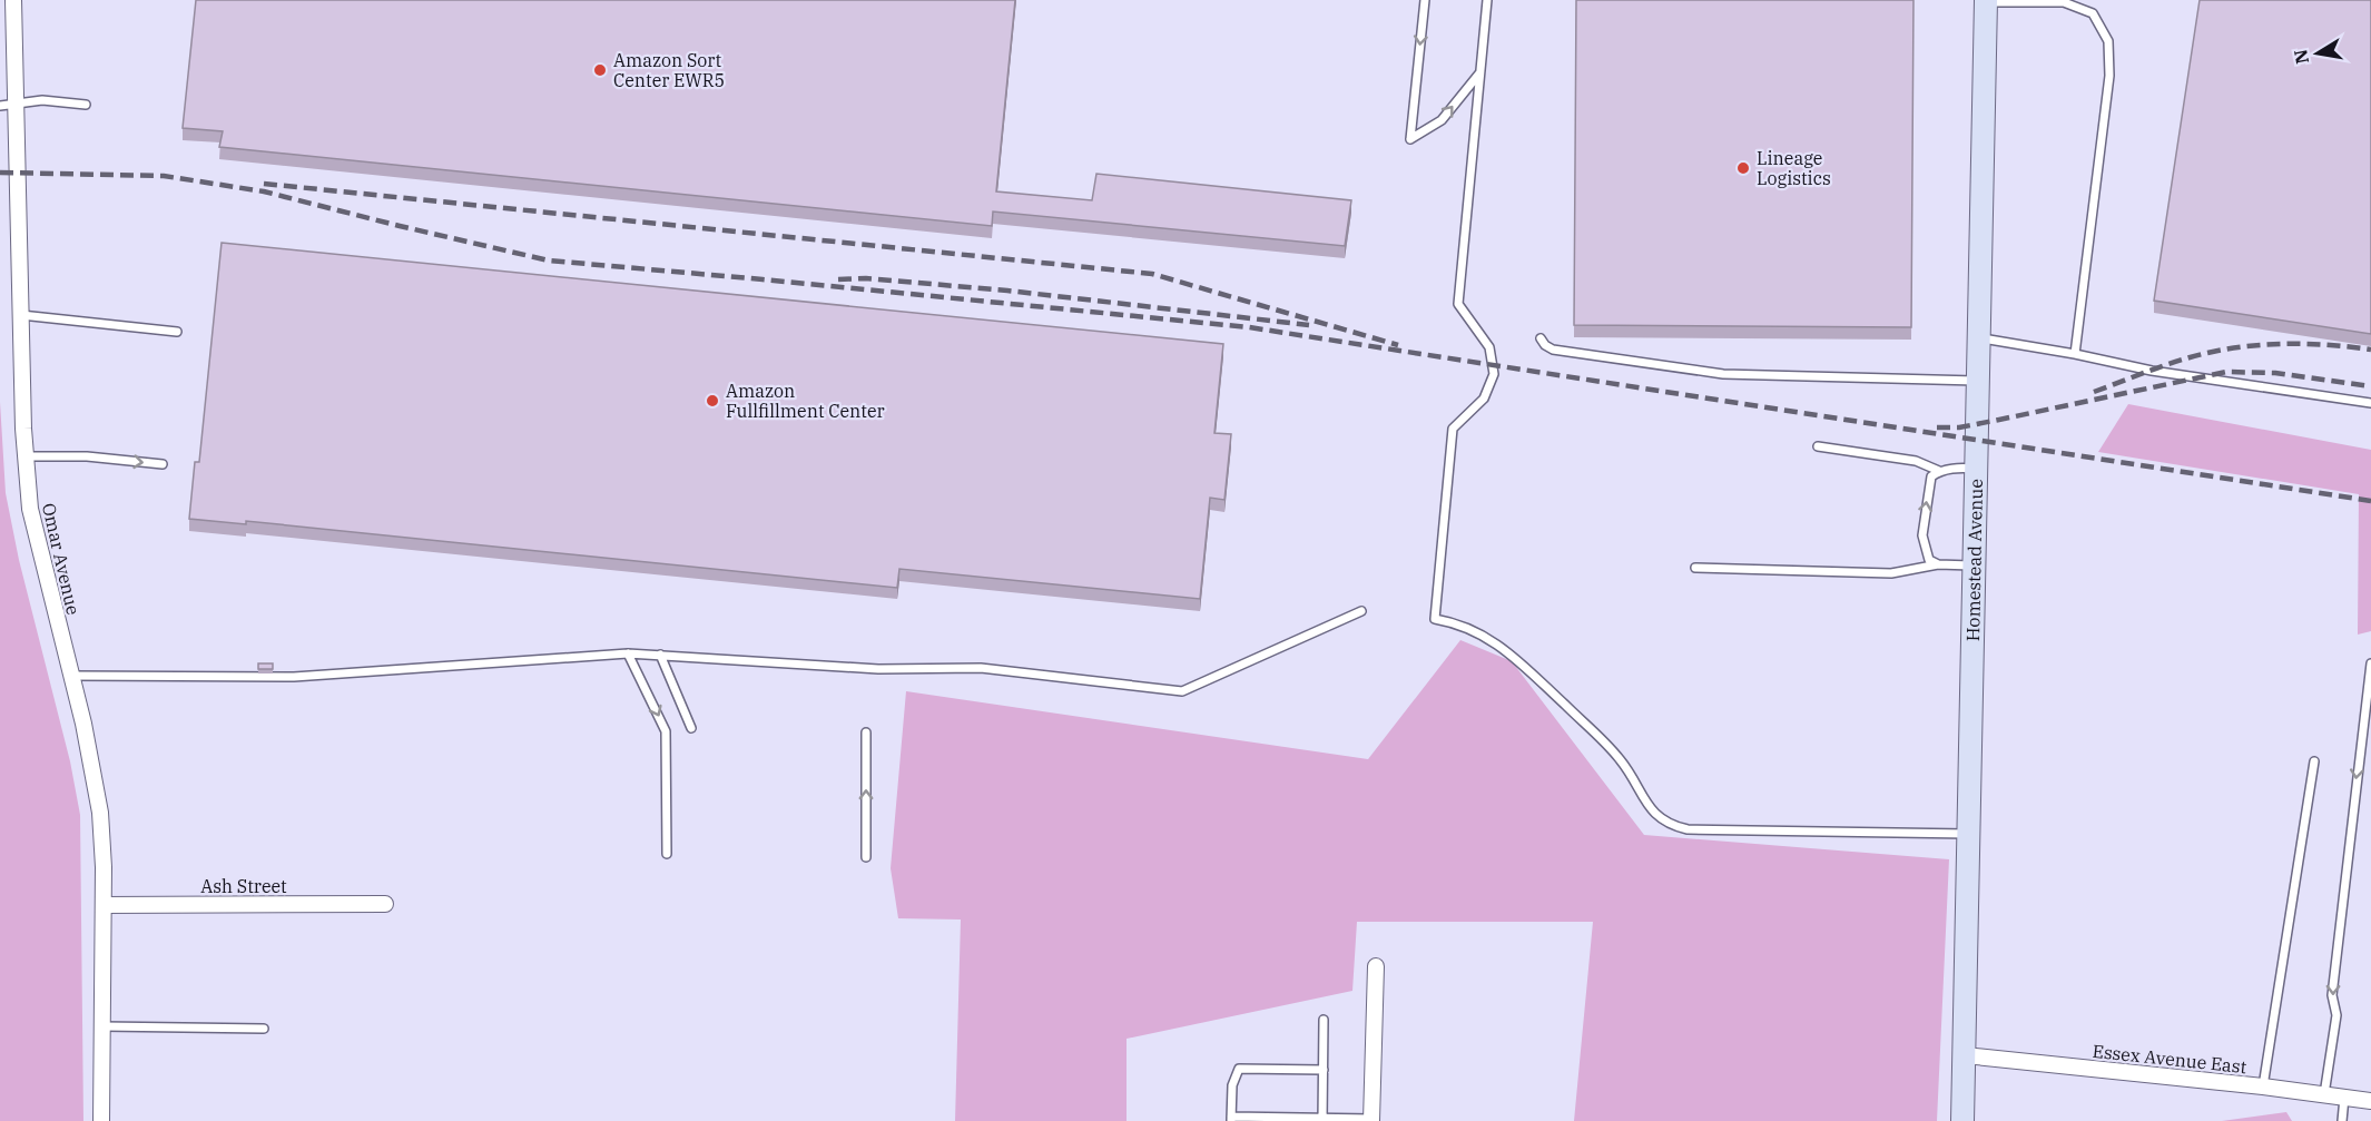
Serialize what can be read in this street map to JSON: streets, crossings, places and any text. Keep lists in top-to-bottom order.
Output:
{
  "streets": {
    "street": [
      "Omar Avenue",
      "Homestead Avenue",
      "Ash Street",
      "Essex Avenue East"
    ]
  },
  "crossings": [
    ["Omar Avenue", "Ash Street"],
    ["Homestead Avenue", "Essex Avenue East"]
  ],
  "places": ["Amazon Sort Center EWR5", "Lineage Logistics", "Amazon Fullfillment Center"],
  "north": "left"
}
